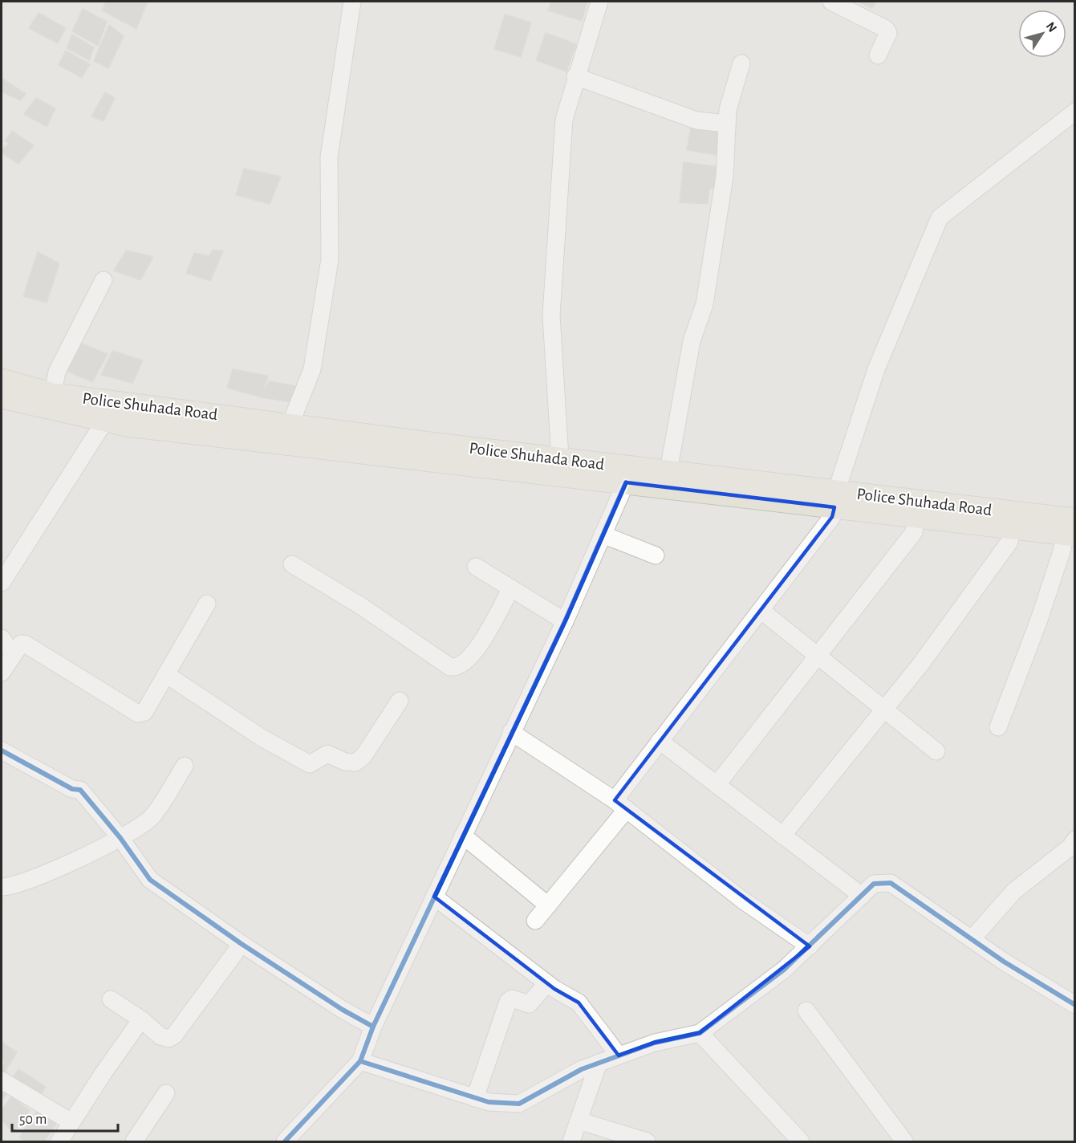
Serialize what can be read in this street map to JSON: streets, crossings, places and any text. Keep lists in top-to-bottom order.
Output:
{
  "streets": {
    "main road": ["Police Shuhada Road"]
  },
  "scale_bar": "50 m",
  "north": "top right"
}
